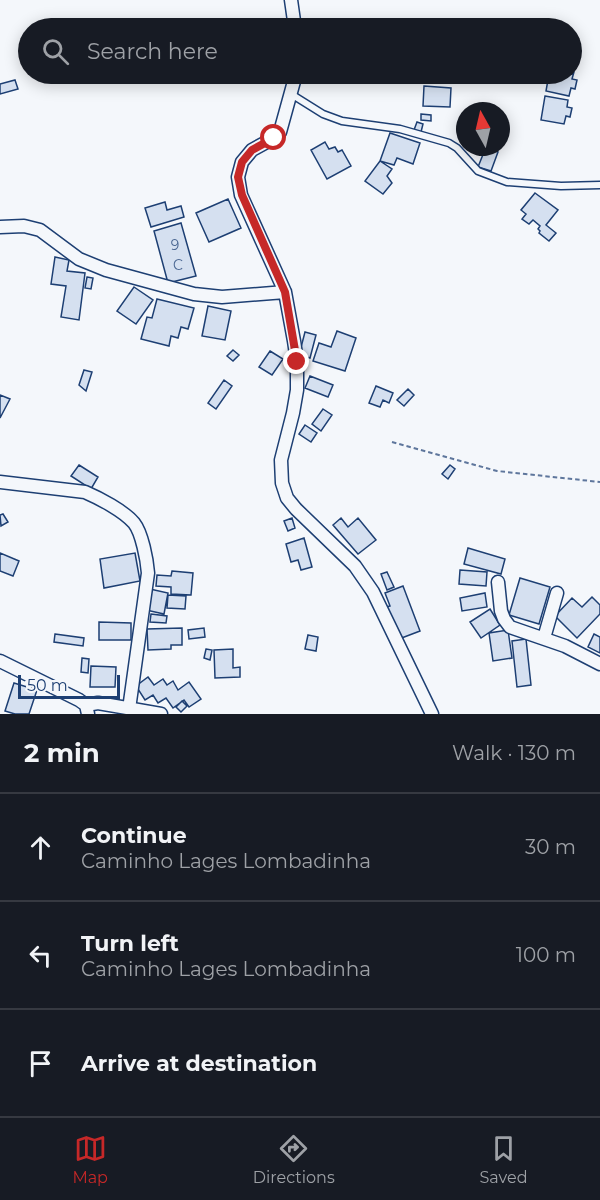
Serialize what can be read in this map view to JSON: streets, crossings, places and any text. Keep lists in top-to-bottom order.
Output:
{
  "house_numbers": ["9", "C"],
  "scale_bar": "50 m",
  "north": "top",
  "page": {
    "search": "Search here",
    "scale": "50 m",
    "heading": ["2 min", "Walk · 130 m"],
    "list": [
      ["Continue", "Caminho Lages Lombadinha", "30 m"],
      ["Turn left", "Caminho Lages Lombadinha", "100 m"],
      "Arrive at destination"
    ],
    "nav": ["Map", "Directions", "Saved"]
  }
}
